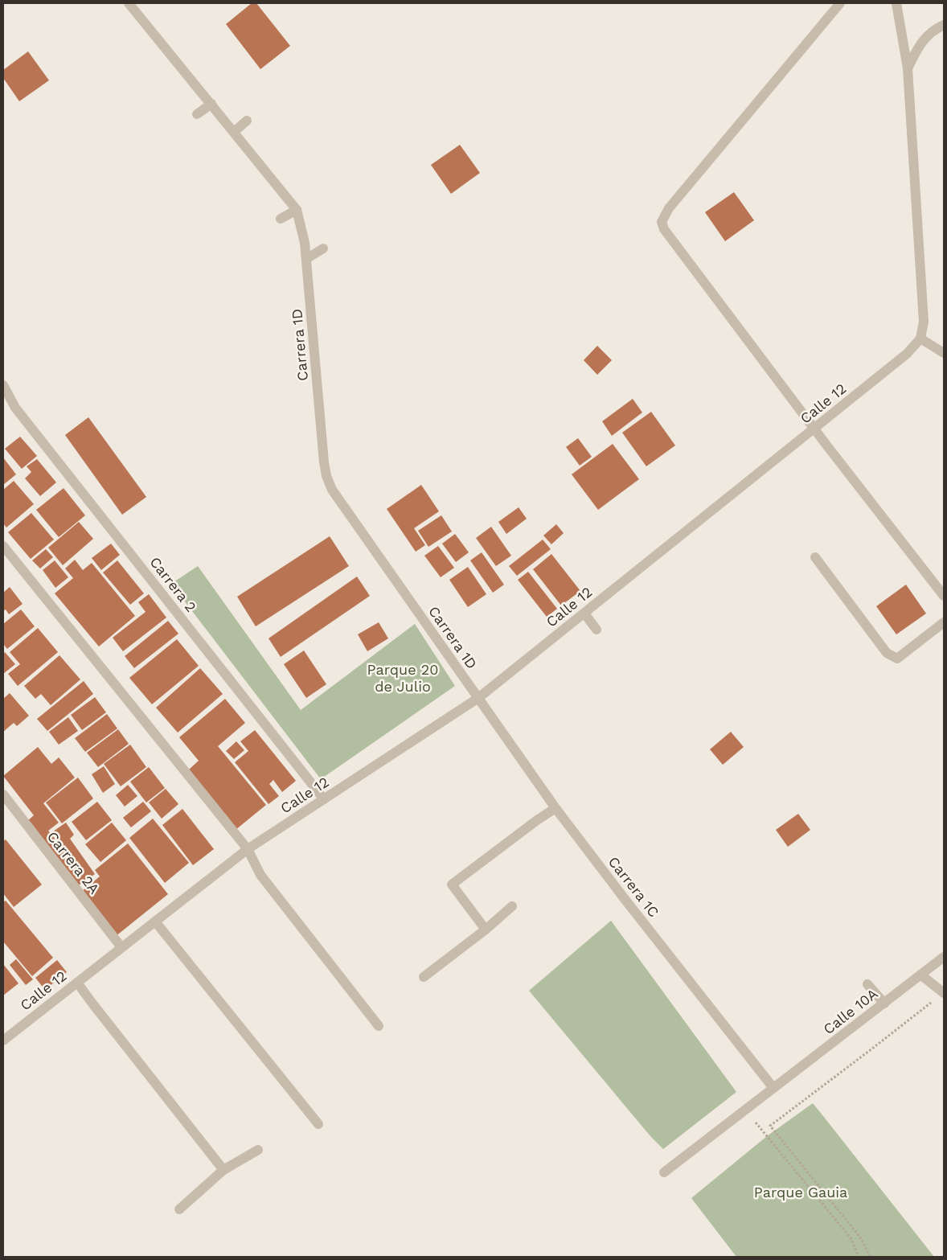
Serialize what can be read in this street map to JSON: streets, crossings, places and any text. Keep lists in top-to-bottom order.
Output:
{
  "streets": {
    "street": [
      "Carrera 1D",
      "Calle 12",
      "Carrera 2",
      "Carrera 2A",
      "Carrera 1C",
      "Calle 10A"
    ]
  },
  "crossings": [
    ["Carrera 1D", "Calle 12"],
    ["Carrera 1D", "Carrera 1C"],
    ["Calle 12", "Carrera 2"],
    ["Calle 12", "Carrera 2A"],
    ["Calle 12", "Carrera 1C"],
    ["Carrera 1C", "Calle 10A"]
  ],
  "parks": ["Parque 20 de Julio", "Parque Gauia"]
}
